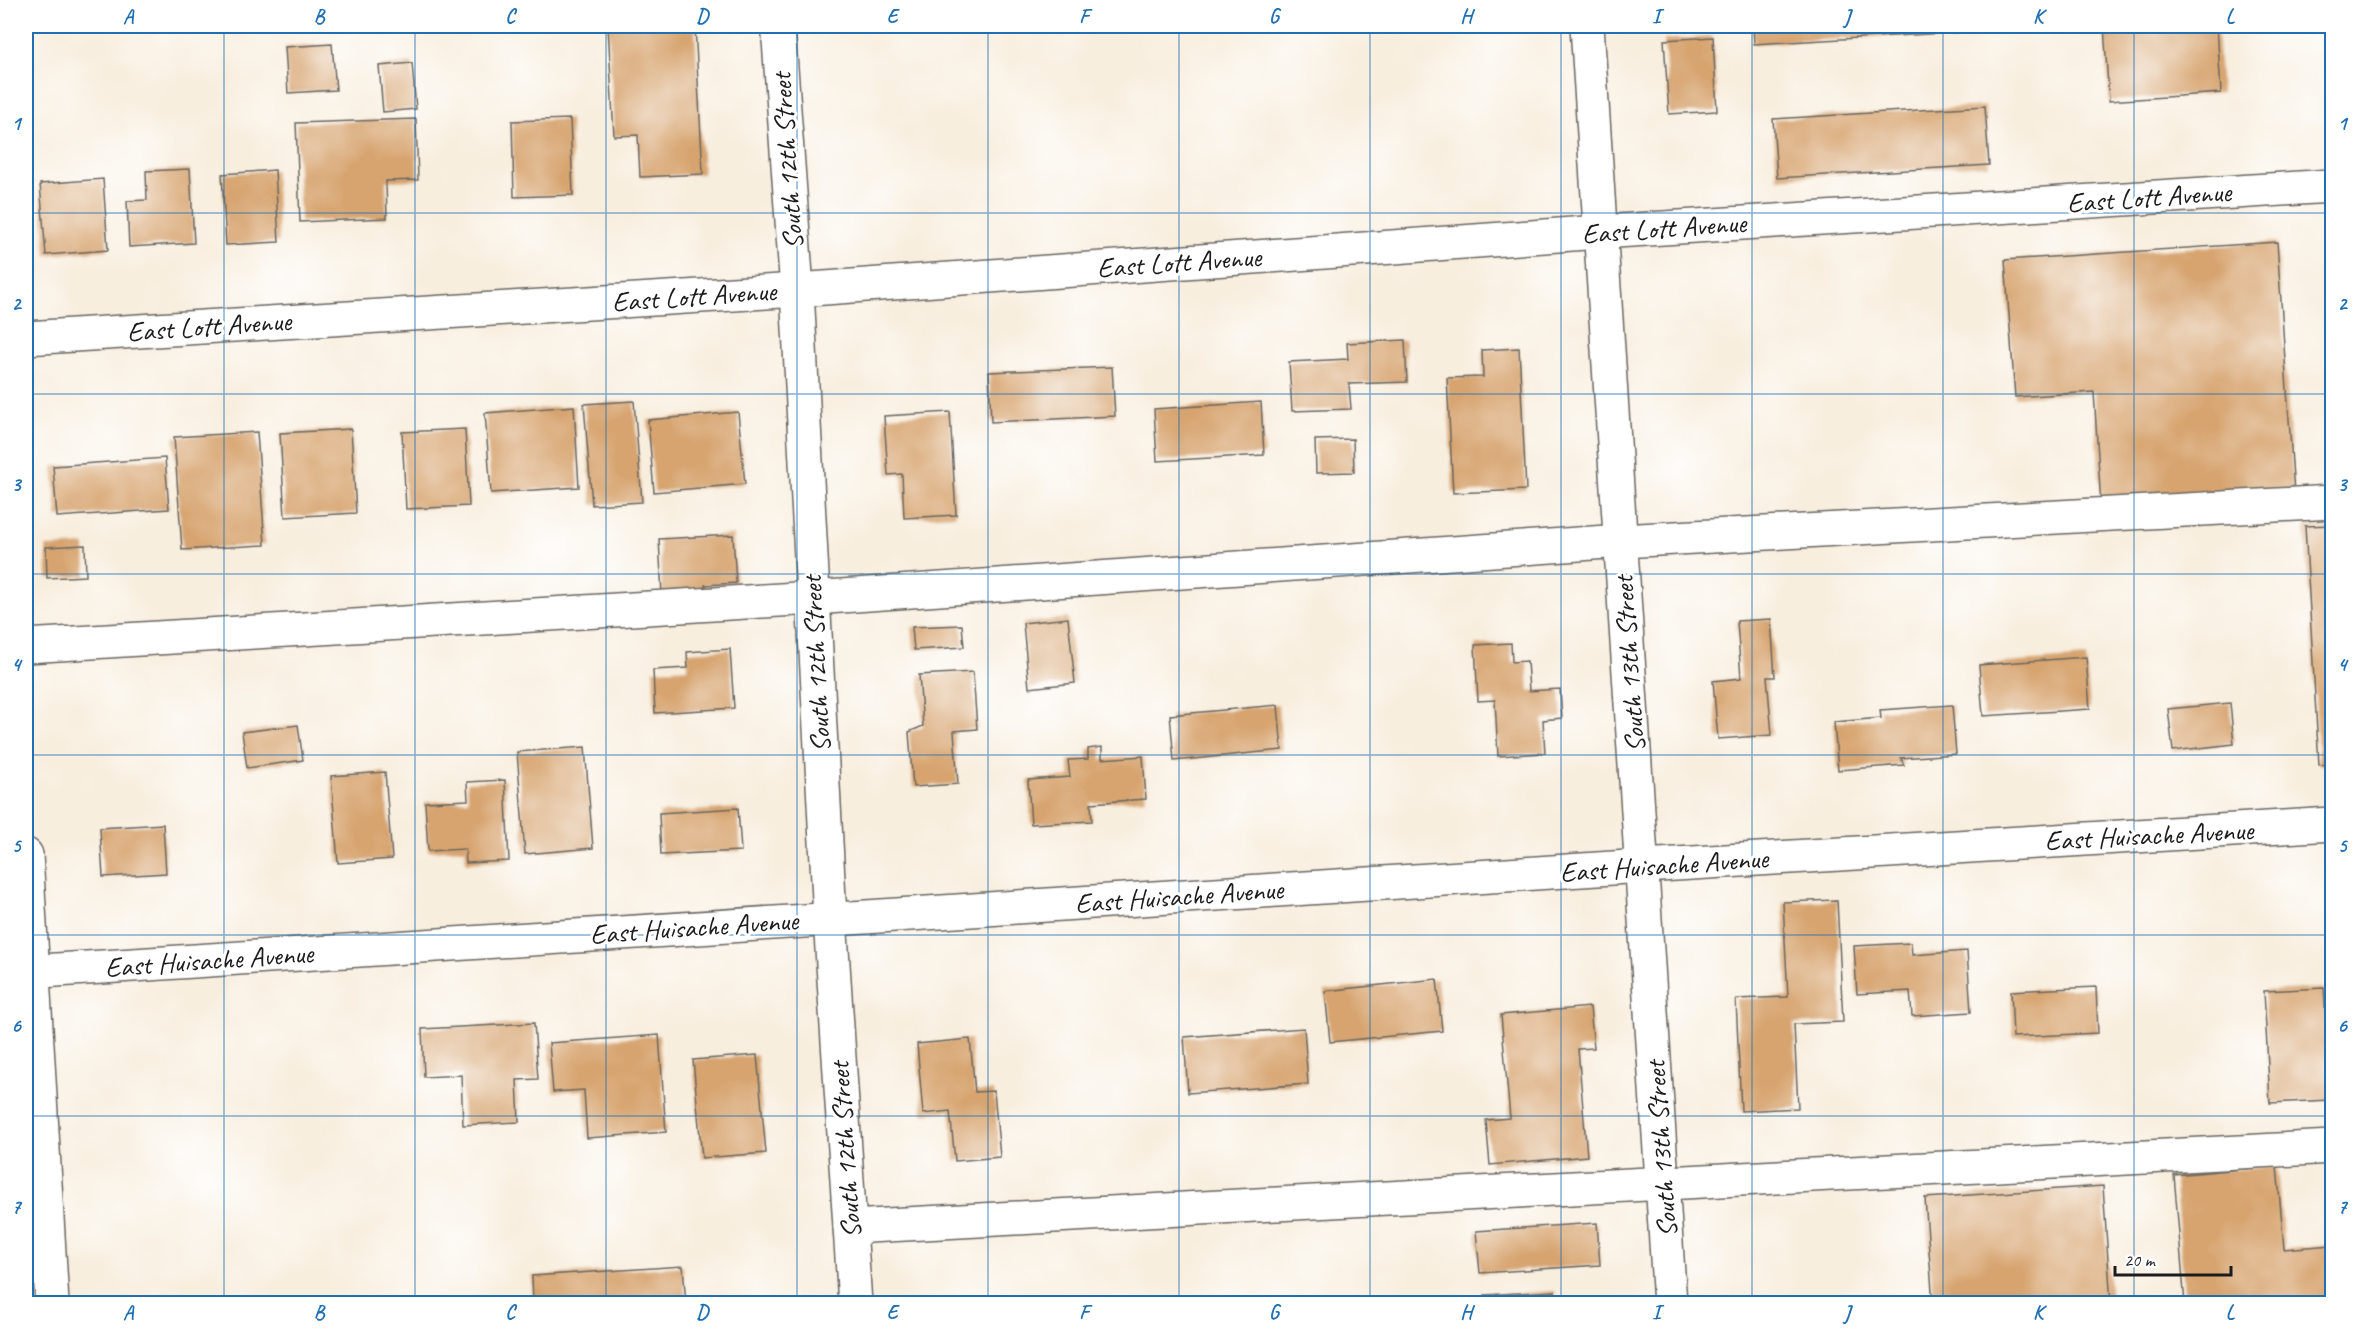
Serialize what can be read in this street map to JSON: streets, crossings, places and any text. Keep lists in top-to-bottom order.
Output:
{
  "streets": {
    "street": [
      "South 12th Street",
      "East Lott Avenue",
      "South 13th Street",
      "East Huisache Avenue"
    ]
  },
  "crossings": [
    ["South 12th Street", "East Lott Avenue"],
    ["South 12th Street", "East Huisache Avenue"],
    ["East Lott Avenue", "South 13th Street"],
    ["South 13th Street", "East Huisache Avenue"]
  ],
  "scale_bar": "20 m",
  "grid": {
    "columns": [
      "A",
      "B",
      "C",
      "D",
      "E",
      "F",
      "G",
      "H",
      "I",
      "J",
      "K",
      "L"
    ],
    "rows": [
      "1",
      "2",
      "3",
      "4",
      "5",
      "6",
      "7"
    ]
  }
}
